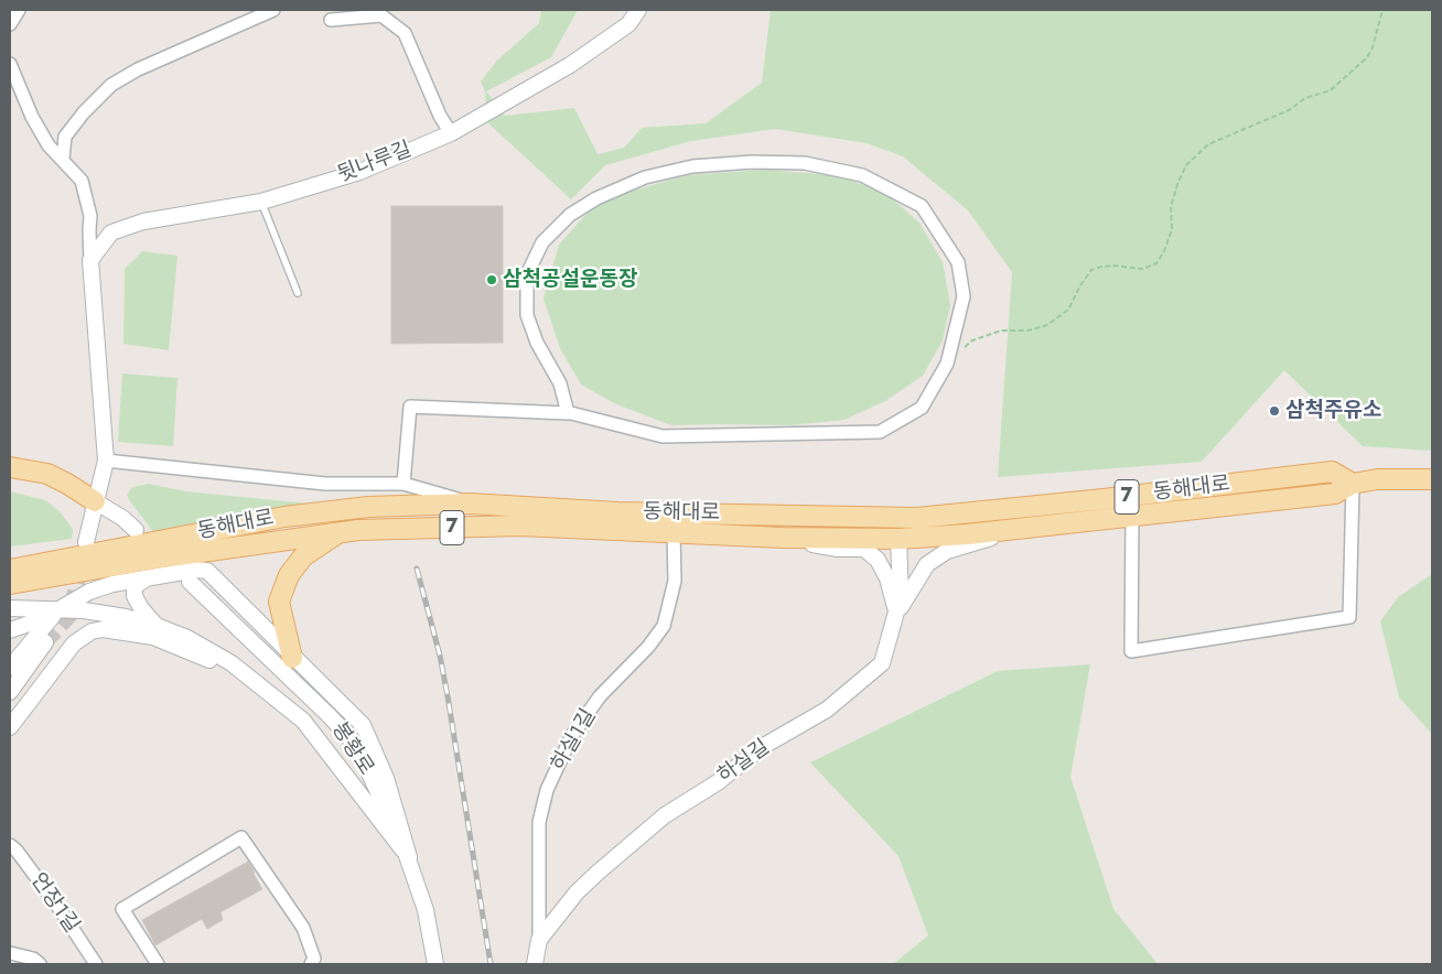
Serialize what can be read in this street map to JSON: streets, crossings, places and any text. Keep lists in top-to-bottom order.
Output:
{
  "streets": {
    "main road": ["동해대로", "7"],
    "street": [
      "뒷나루길",
      "하실1길",
      "봉황로",
      "하실길",
      "언장1길"
    ]
  },
  "crossings": [
    ["동해대로", "하실1길"],
    ["동해대로", "하실길"],
    ["하실1길", "하실길"]
  ],
  "places": ["삼척공설운동장", "삼척주유소"]
}
